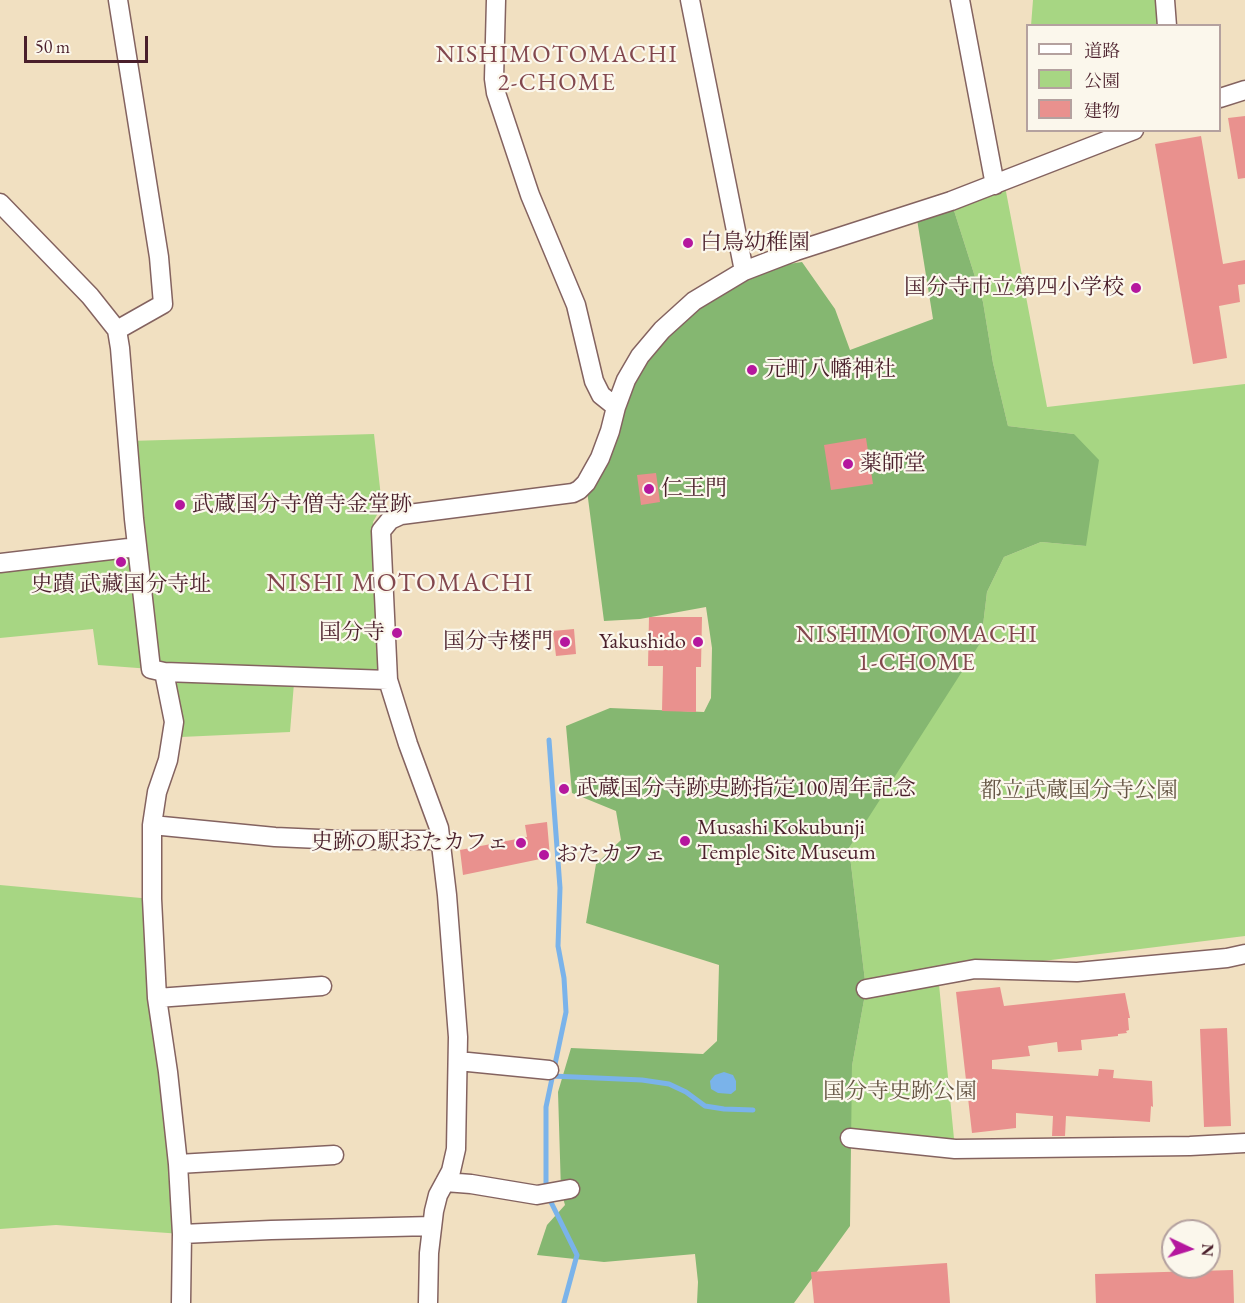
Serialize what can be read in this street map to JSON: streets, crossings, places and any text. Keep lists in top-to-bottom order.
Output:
{
  "districts": ["NISHIMOTOMACHI 2-CHOME", "NISHI MOTOMACHI", "NISHIMOTOMACHI 1-CHOME"],
  "parks": ["都立武蔵国分寺公園", "国分寺史跡公園"],
  "places": [
    "白鳥幼稚園",
    "国分寺市立第四小学校",
    "元町八幡神社",
    "薬師堂",
    "仁王門",
    "武蔵国分寺僧寺金堂跡",
    "史蹟 武藏国分寺址",
    "国分寺",
    "国分寺楼門",
    "Yakushido",
    "武蔵国分寺跡史跡指定100周年記念",
    "Musashi Kokubunji Temple Site Museum",
    "史跡の駅おたカフェ",
    "おたカフェ"
  ],
  "legend": ["道路", "公園", "建物"],
  "scale_bar": "50 m",
  "north": "right"
}
